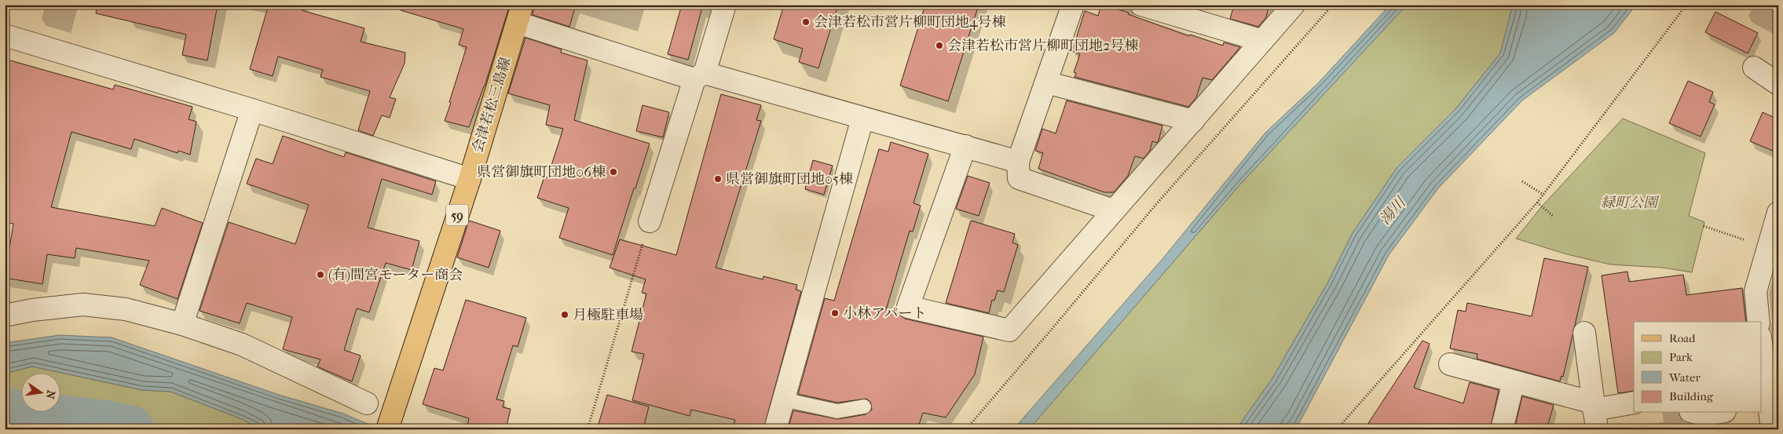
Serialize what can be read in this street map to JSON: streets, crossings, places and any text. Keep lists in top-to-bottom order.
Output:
{
  "streets": {
    "main road": ["会津若松三島線", "59"]
  },
  "water": ["湯川"],
  "parks": ["緑町公園"],
  "places": [
    "会津若松市営片柳町団地4号棟",
    "会津若松市営片柳町団地2号棟",
    "県営御旗町団地06棟",
    "県営御旗町団地05棟",
    "(有)間宮モーター商会",
    "小林アパート",
    "月極駐車場"
  ],
  "legend": [
    "Road",
    "Park",
    "Water",
    "Building"
  ],
  "north": "right"
}
